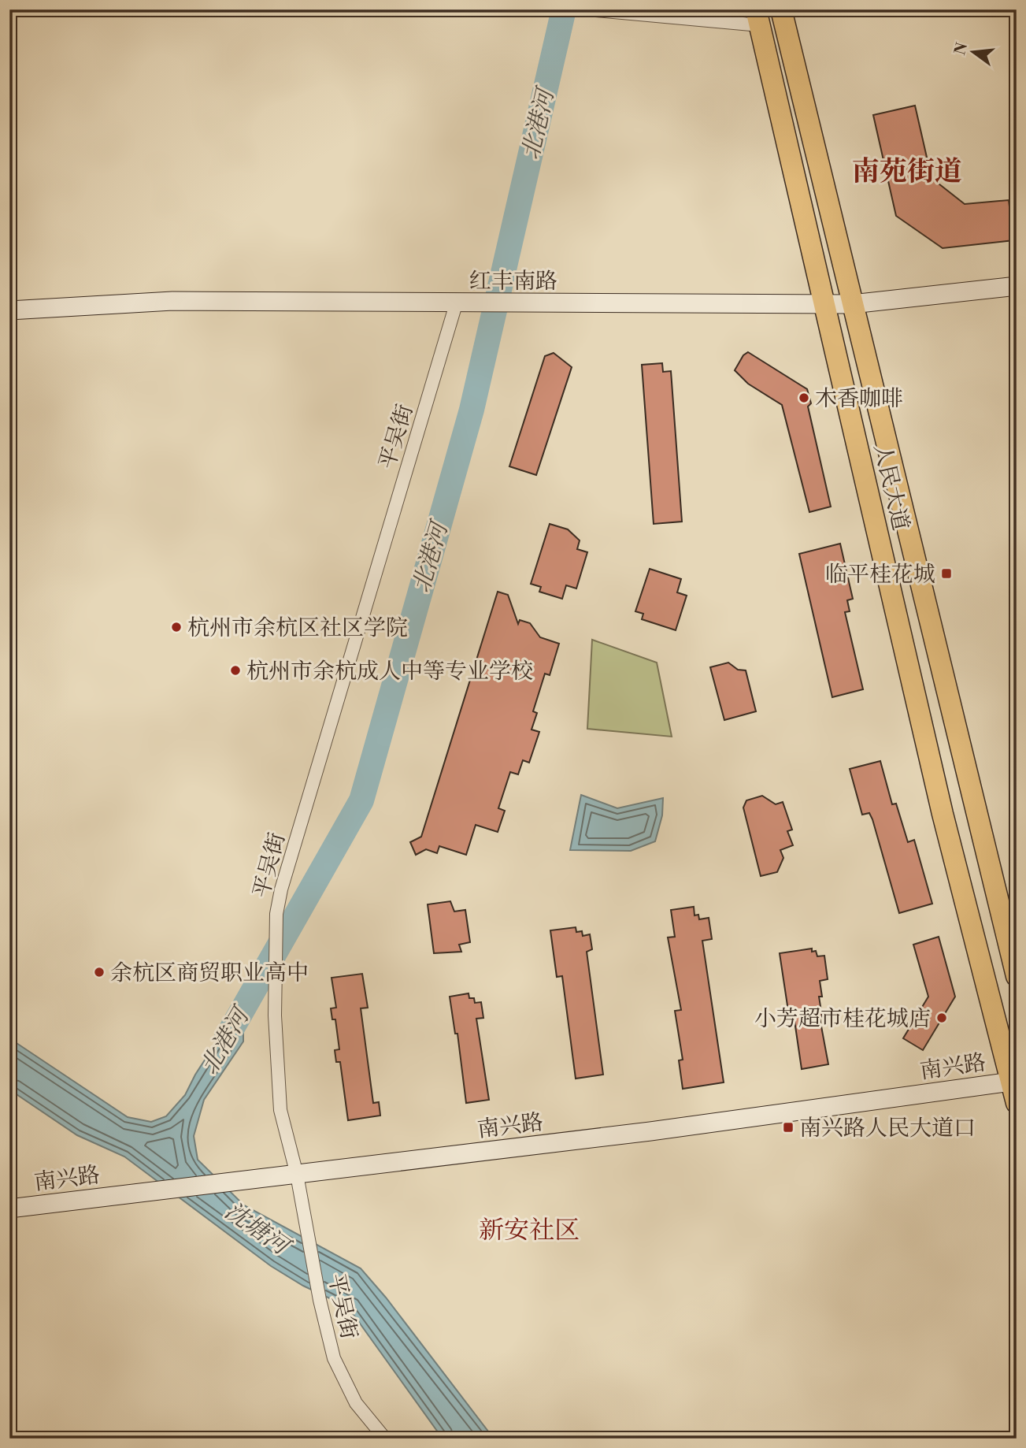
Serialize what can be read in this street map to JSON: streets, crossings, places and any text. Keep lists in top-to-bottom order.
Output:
{
  "streets": {
    "main road": ["人民大道"],
    "street": ["红丰南路", "平吴街", "南兴路"]
  },
  "crossings": [
    ["红丰南路", "平吴街"],
    ["红丰南路", "人民大道"],
    ["平吴街", "南兴路"],
    ["人民大道", "南兴路"]
  ],
  "districts": ["南苑街道", "新安社区"],
  "water": ["北港河", "沈塘河"],
  "places": {
    "other": [
      "木香咖啡",
      "杭州市余杭区社区学院",
      "杭州市余杭成人中等专业学校",
      "余杭区商贸职业高中",
      "小芳超市桂花城店"
    ],
    "transit": ["临平桂花城", "南兴路人民大道口"]
  },
  "north": "left"
}
